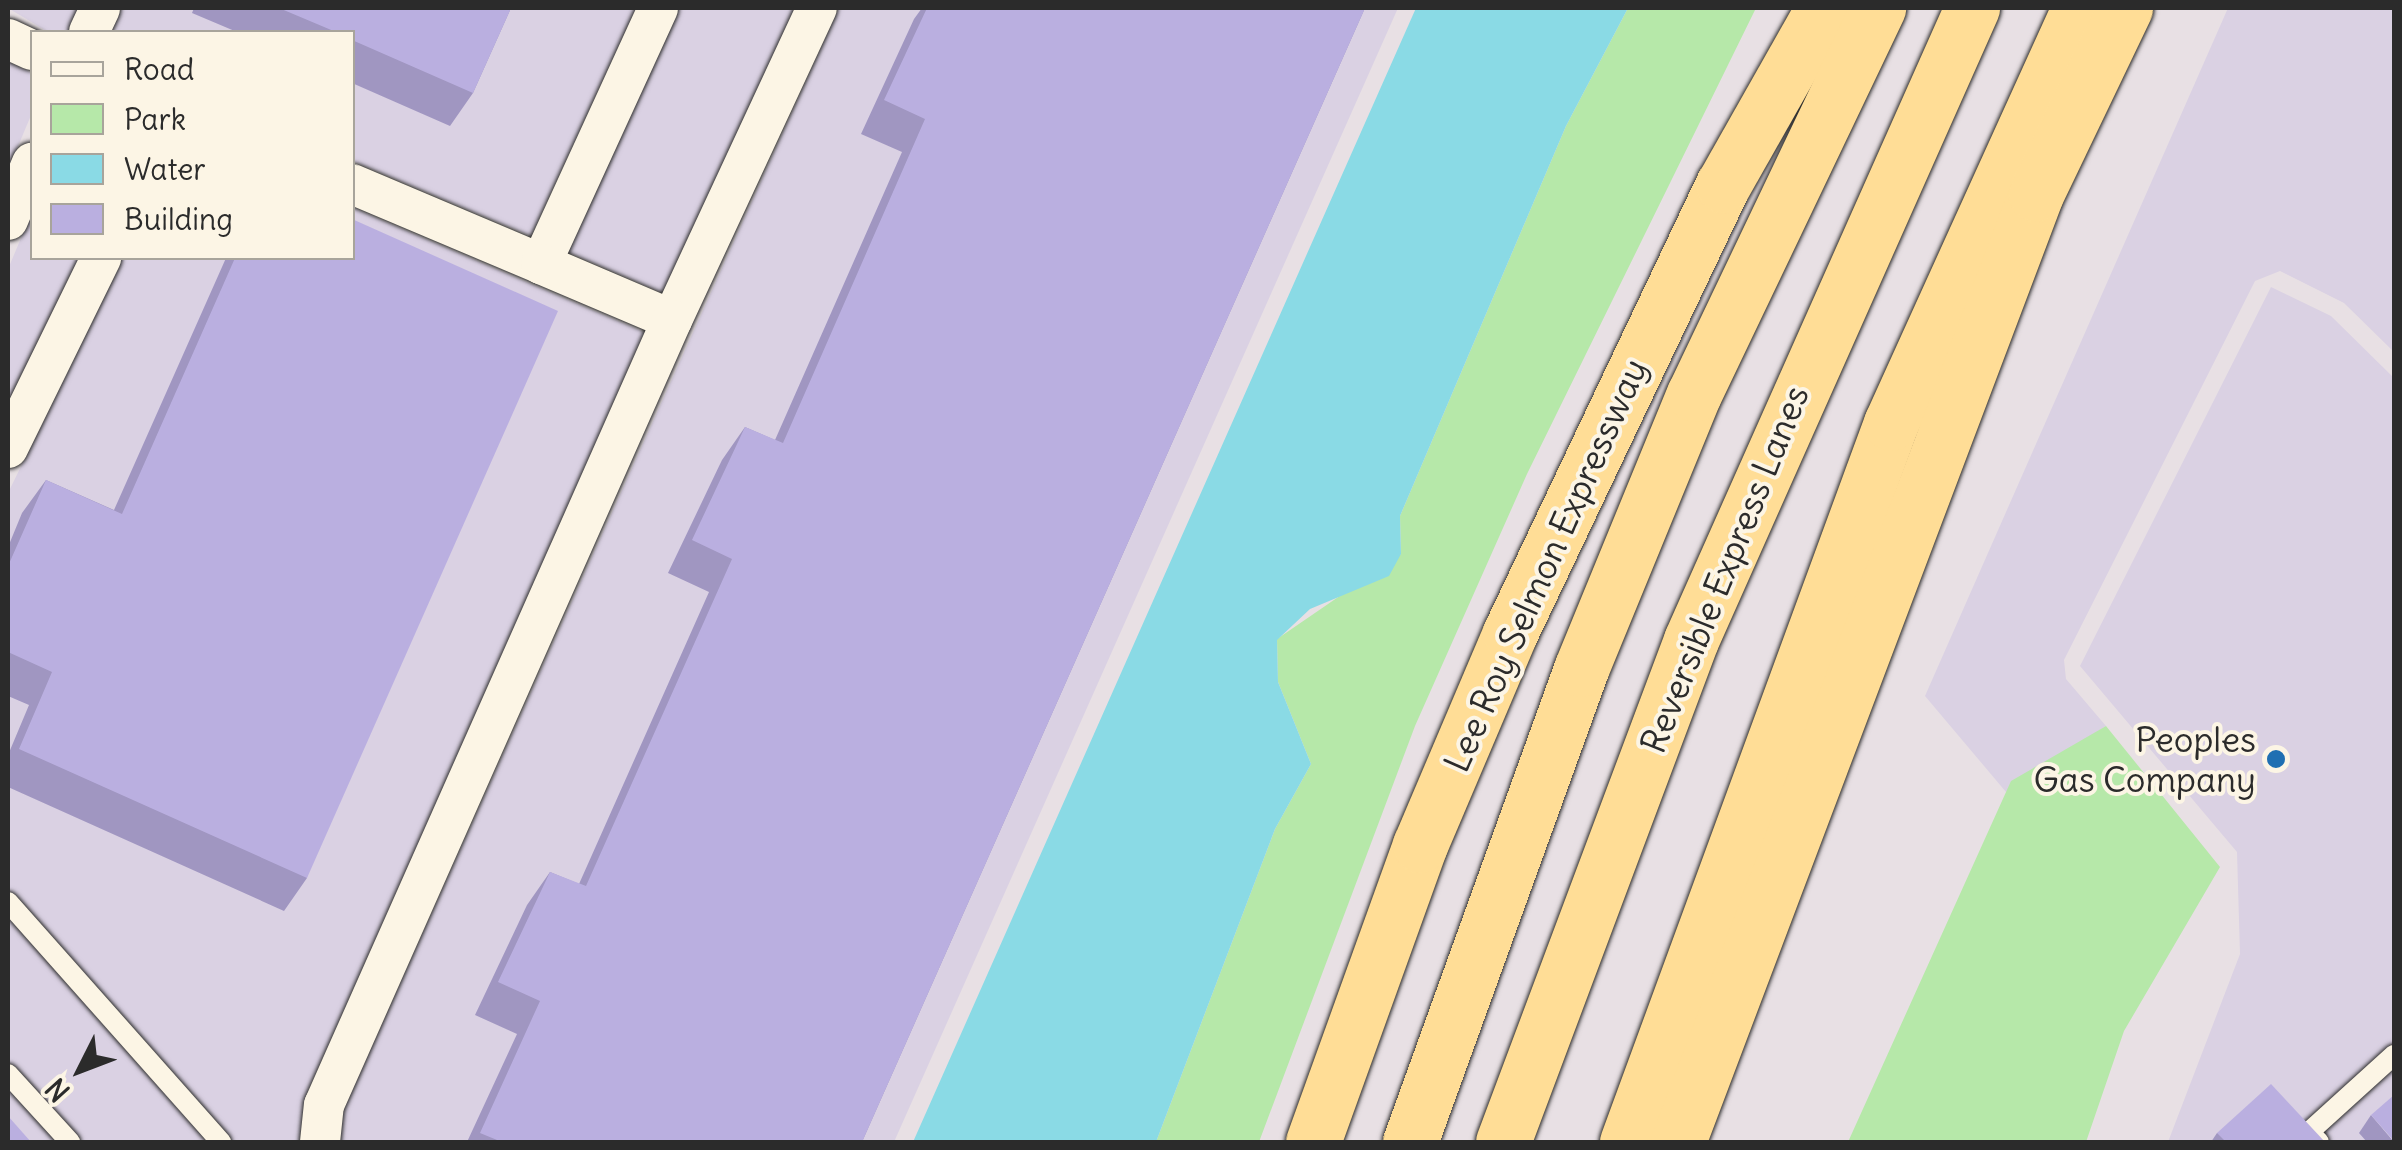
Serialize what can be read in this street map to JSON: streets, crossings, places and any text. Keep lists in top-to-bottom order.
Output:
{
  "streets": {
    "highway": ["Lee Roy Selmon Expressway", "Reversible Express Lanes"]
  },
  "places": ["Peoples Gas Company"],
  "legend": [
    "Road",
    "Park",
    "Water",
    "Building"
  ],
  "north": "bottom left"
}
